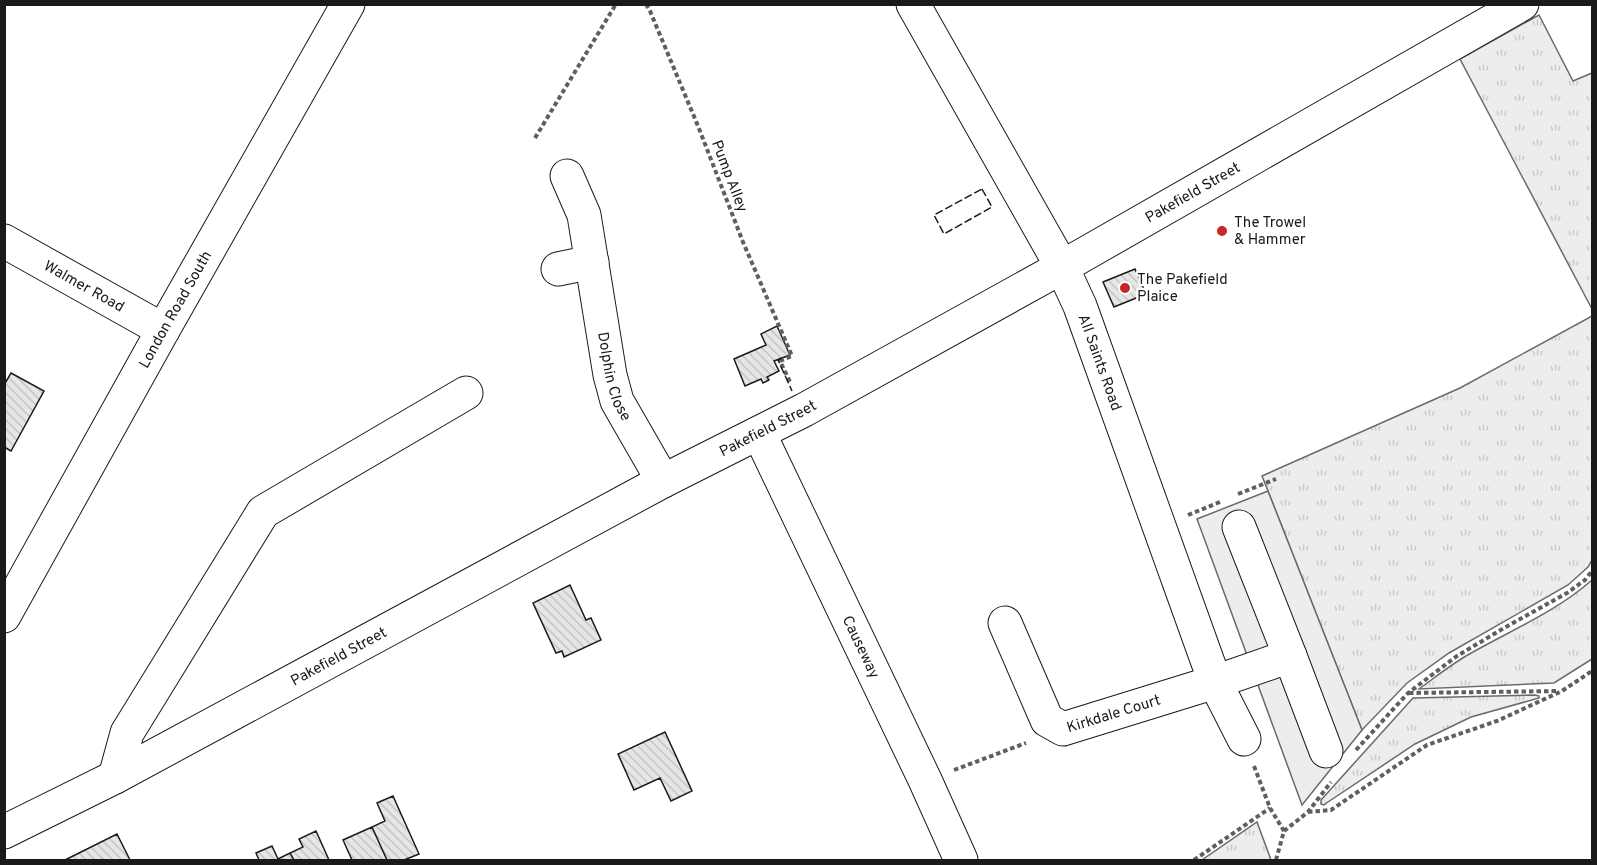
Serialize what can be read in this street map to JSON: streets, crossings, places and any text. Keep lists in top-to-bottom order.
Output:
{
  "streets": {
    "street": [
      "Pakefield Street",
      "Walmer Road",
      "London Road South",
      "All Saints Road",
      "Dolphin Close",
      "Causeway",
      "Kirkdale Court"
    ],
    "path": ["Pump Alley"]
  },
  "crossings": [
    ["Pakefield Street", "All Saints Road"],
    ["Pakefield Street", "Dolphin Close"],
    ["Pakefield Street", "Causeway"],
    ["Walmer Road", "London Road South"],
    ["All Saints Road", "Kirkdale Court"]
  ],
  "places": ["The Trowel & Hammer", "The Pakefield Plaice"]
}
